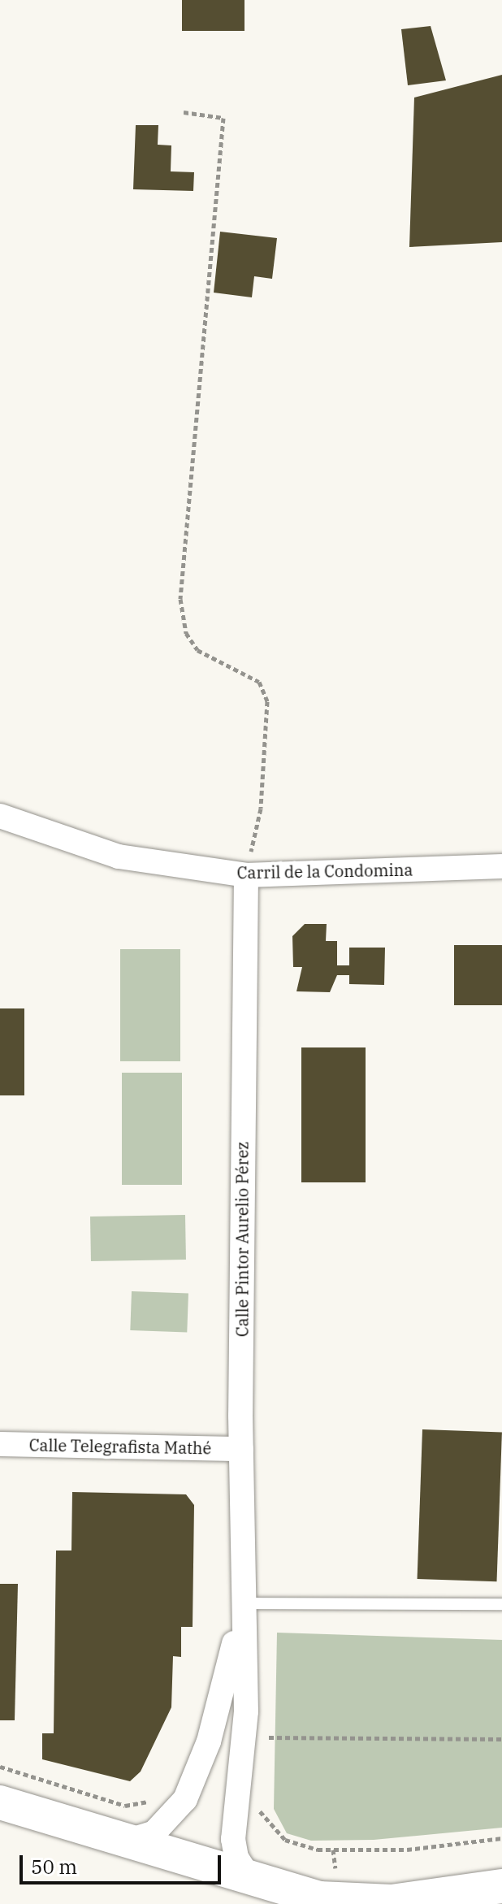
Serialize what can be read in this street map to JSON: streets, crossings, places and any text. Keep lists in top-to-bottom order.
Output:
{
  "streets": {
    "street": ["Carril de la Condomina", "Calle Pintor Aurelio Pérez", "Calle Telegrafista Mathé"]
  },
  "crossings": [
    ["Carril de la Condomina", "Calle Pintor Aurelio Pérez"],
    ["Calle Pintor Aurelio Pérez", "Calle Telegrafista Mathé"]
  ],
  "scale_bar": "50 m"
}
